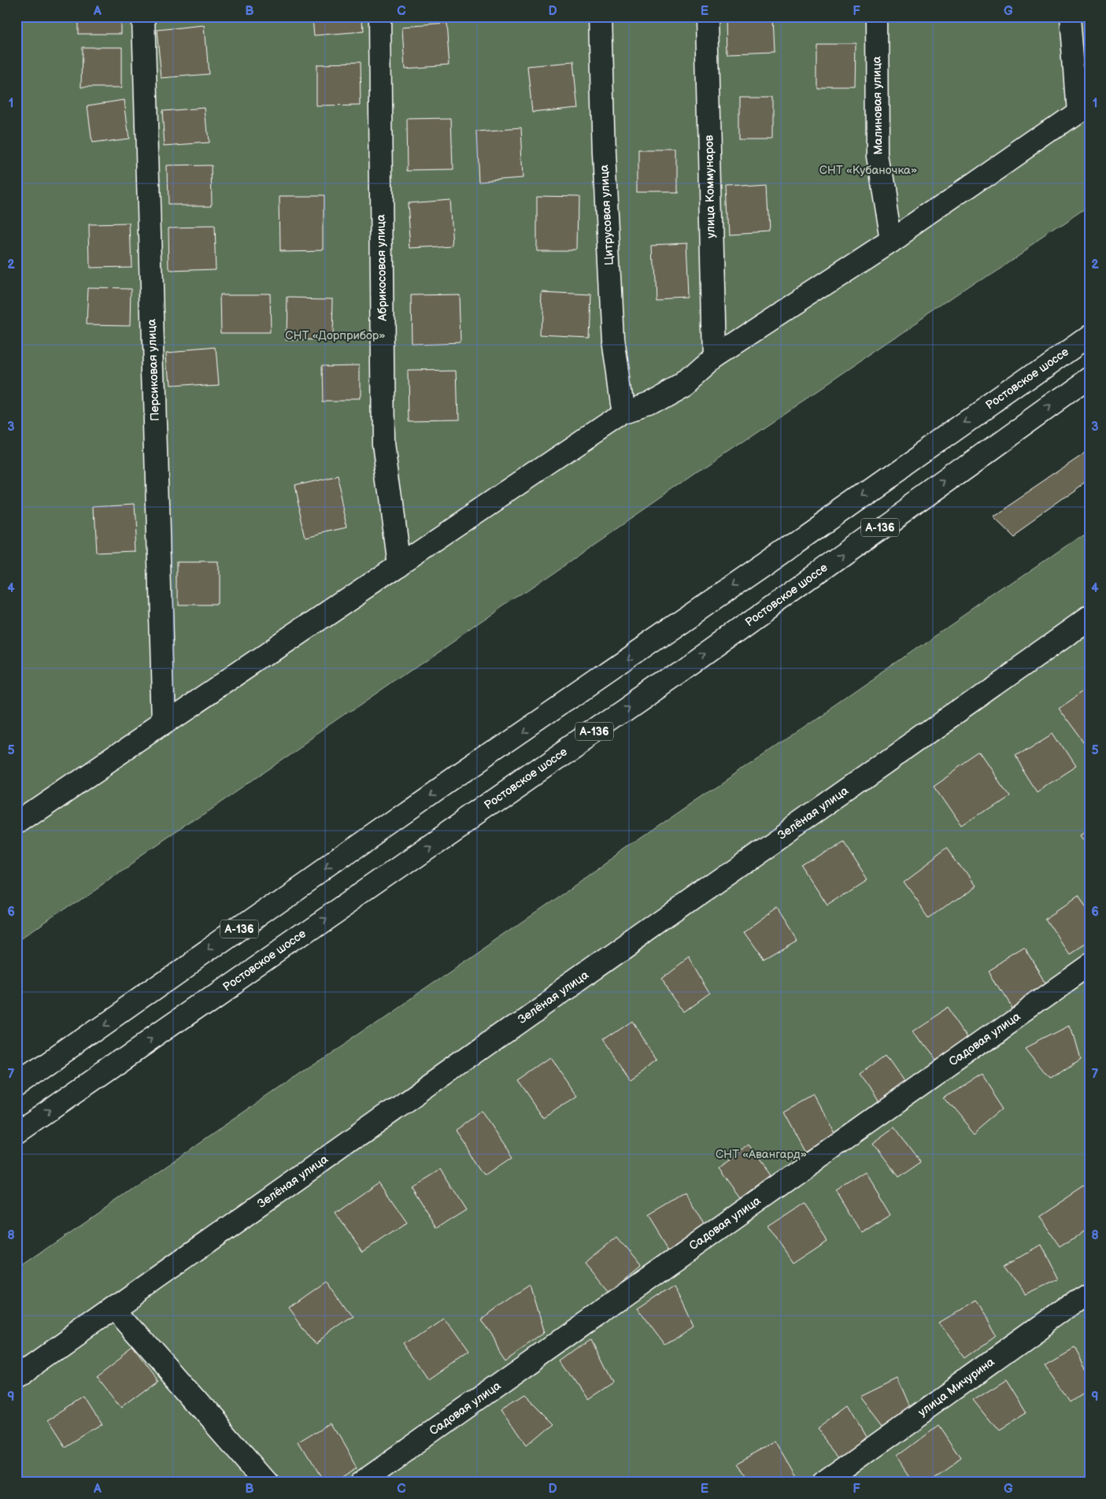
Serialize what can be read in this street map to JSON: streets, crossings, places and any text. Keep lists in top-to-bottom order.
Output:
{
  "streets": {
    "main road": [
      "Малиновая улица",
      "улица Коммунаров",
      "Цитрусовая улица",
      "Абрикосовая улица",
      "Персиковая улица",
      "Ростовское шоссе",
      "А-136",
      "Зелёная улица",
      "Садовая улица",
      "улица Мичурина"
    ]
  },
  "parks": ["СНТ «Кубаночка»", "СНТ «Дорприбор»", "СНТ «Авангард»"],
  "grid": {
    "columns": [
      "A",
      "B",
      "C",
      "D",
      "E",
      "F",
      "G"
    ],
    "rows": [
      "1",
      "2",
      "3",
      "4",
      "5",
      "6",
      "7",
      "8",
      "9"
    ]
  }
}
